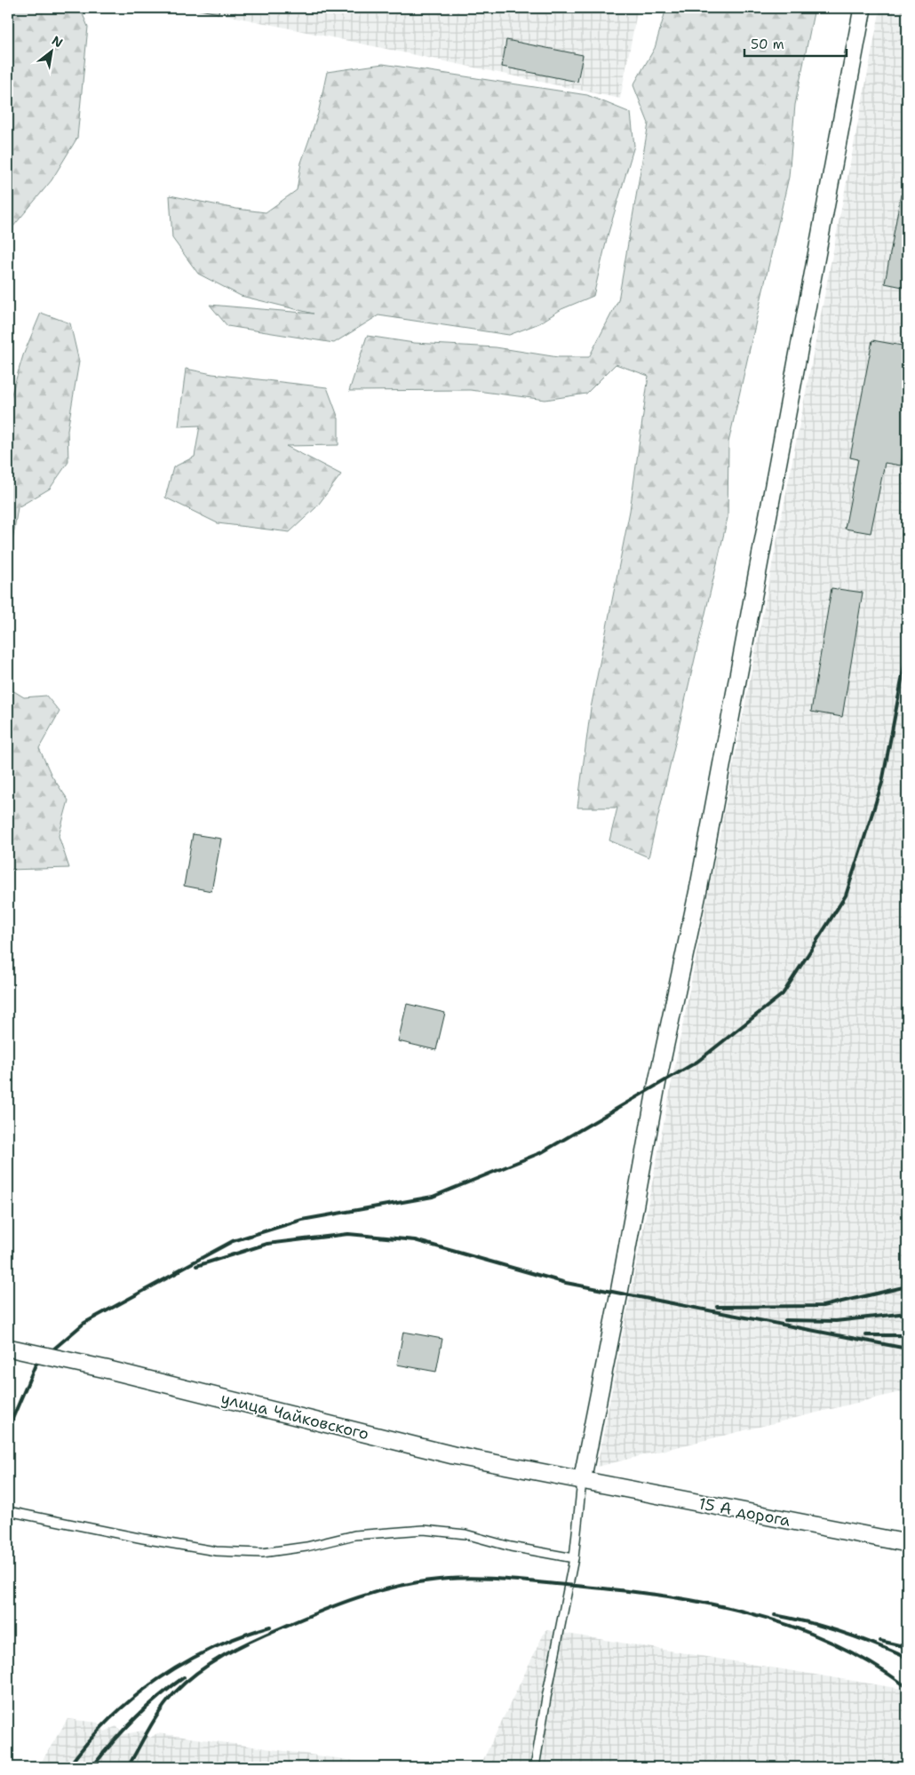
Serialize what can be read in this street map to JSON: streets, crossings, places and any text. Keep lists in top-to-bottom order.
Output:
{
  "streets": {
    "street": ["улица Чайковского", "15 А дорога"]
  },
  "crossings": [
    ["улица Чайковского", "15 А дорога"]
  ],
  "scale_bar": "50 m",
  "north": "top right"
}
